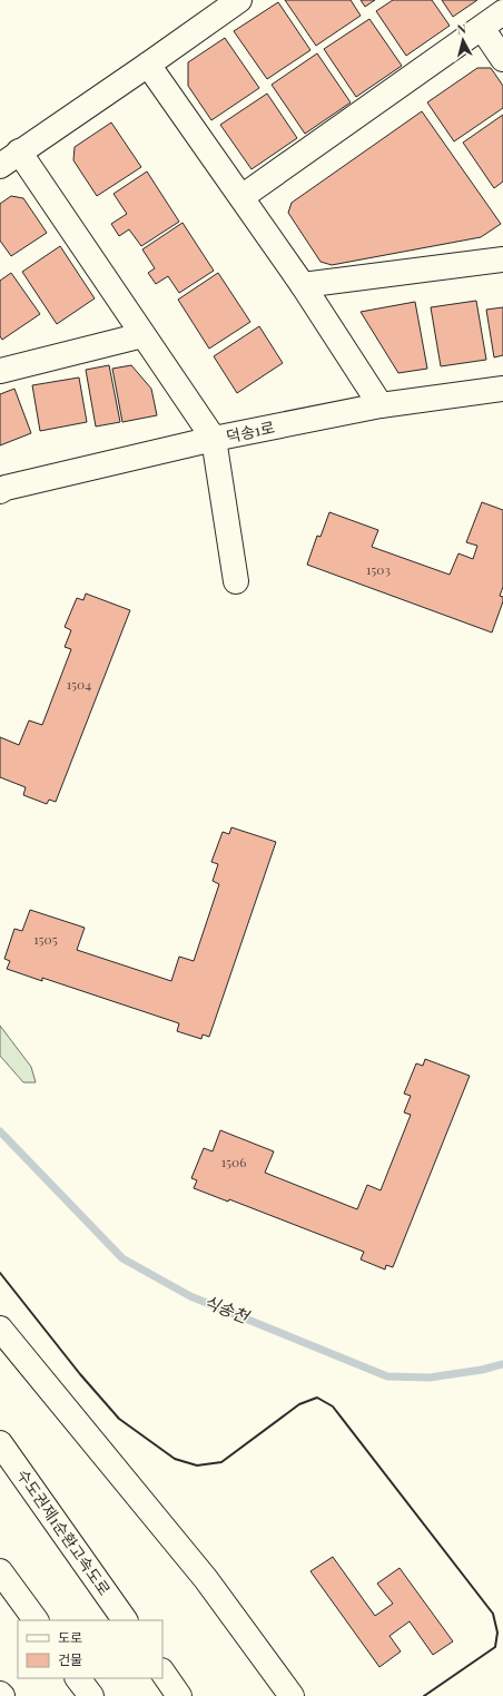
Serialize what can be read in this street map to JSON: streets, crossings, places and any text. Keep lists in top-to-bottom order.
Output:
{
  "streets": {
    "main road": ["덕송1로", "수도권제1순환고속도로"]
  },
  "water": ["식송천"],
  "house_numbers": [
    "1503",
    "1504",
    "1505",
    "1506"
  ],
  "legend": ["도로", "건물"],
  "north": "top"
}
